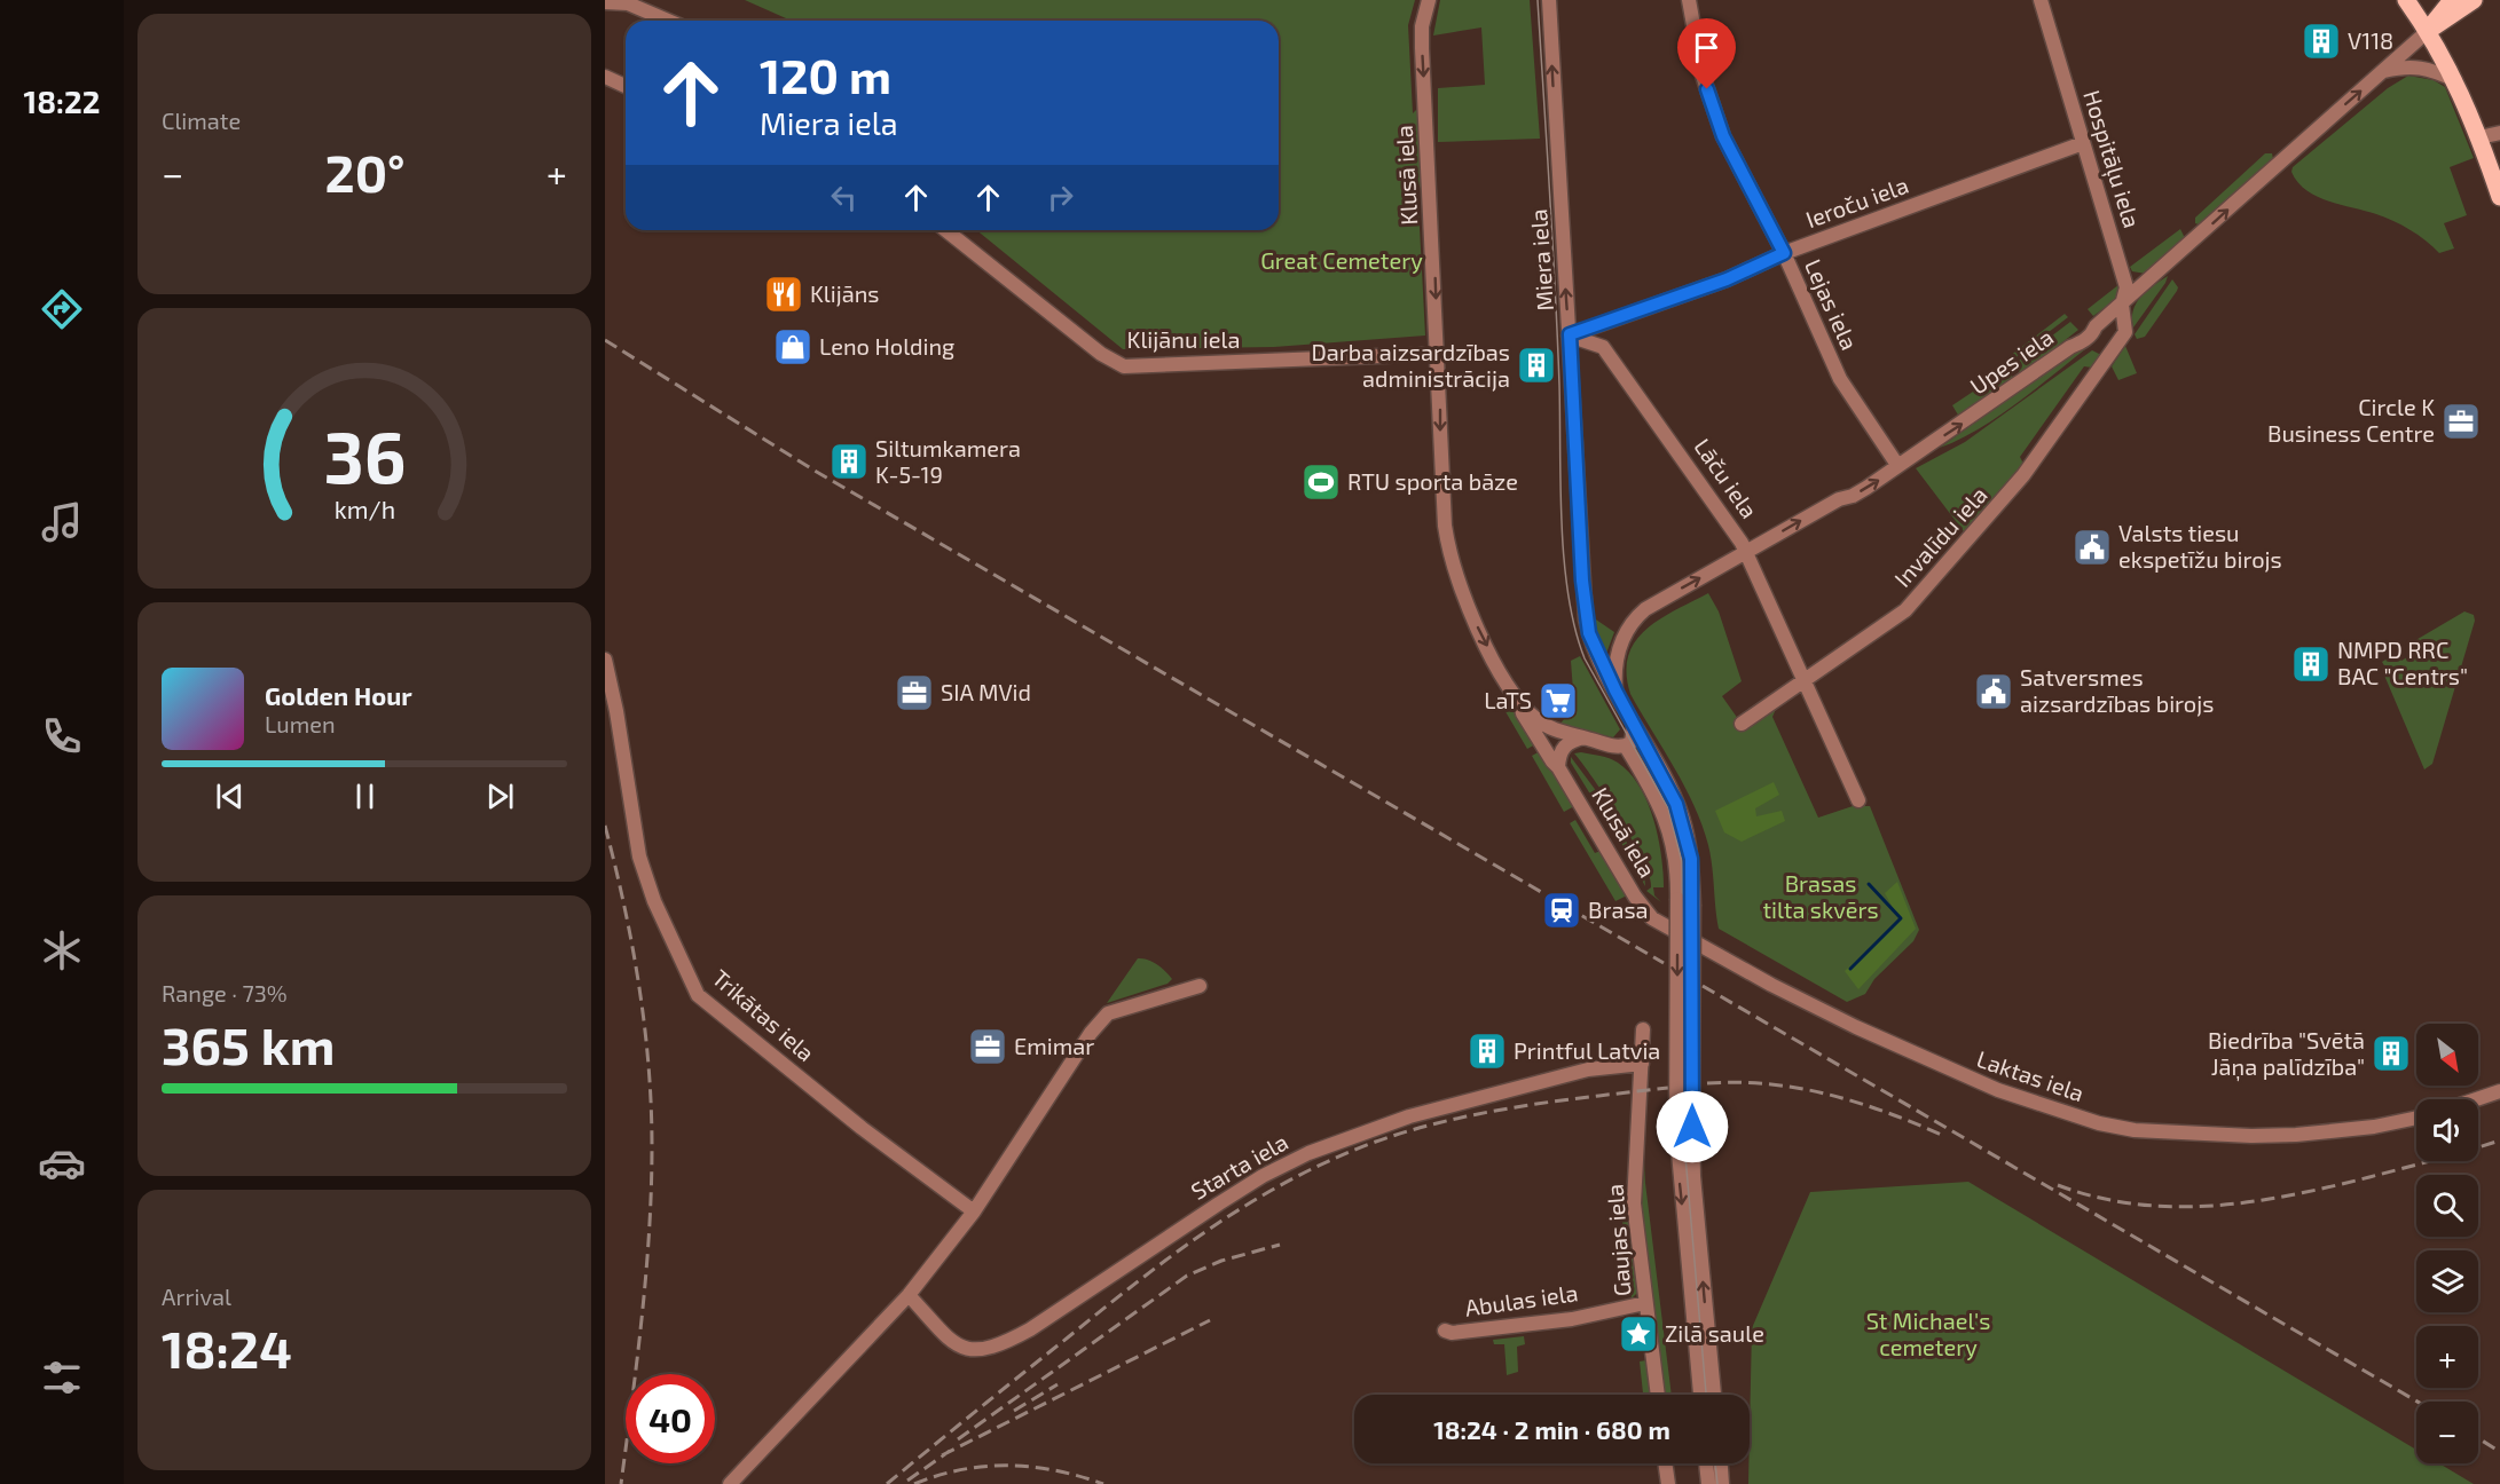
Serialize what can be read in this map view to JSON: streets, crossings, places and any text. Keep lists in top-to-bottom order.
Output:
{
  "streets": {
    "street": [
      "Hospitāļu iela",
      "Klusā iela",
      "Ieroču iela",
      "Miera iela",
      "Lejas iela",
      "Klijānu iela",
      "Upes iela",
      "Lāču iela",
      "Invalīdu iela",
      "Trikātas iela",
      "Laktas iela",
      "Starta iela",
      "Gaujas iela",
      "Abulas iela"
    ]
  },
  "crossings": [
    ["Hospitāļu iela", "Ieroču iela"],
    ["Hospitāļu iela", "Upes iela"],
    ["Hospitāļu iela", "Invalīdu iela"],
    ["Klusā iela", "Klijānu iela"],
    ["Klusā iela", "Laktas iela"],
    ["Ieroču iela", "Miera iela"],
    ["Ieroču iela", "Lejas iela"],
    ["Ieroču iela", "Lāču iela"],
    ["Miera iela", "Upes iela"],
    ["Miera iela", "Lāču iela"],
    ["Lejas iela", "Upes iela"],
    ["Upes iela", "Lāču iela"],
    ["Lāču iela", "Invalīdu iela"],
    ["Starta iela", "Gaujas iela"],
    ["Gaujas iela", "Abulas iela"]
  ],
  "one_way": ["Klusā iela", "Upes iela"],
  "parks": ["Great Cemetery", "Brasas tilta skvērs", "St Michael's cemetery"],
  "places": {
    "building": [
      "V118",
      "Darba aizsardzības administrācija",
      "Siltumkamera K-5-19",
      "NMPD RRC BAC \"Centrs\"",
      "Printful Latvia",
      "Biedrība \"Svētā Jāņa palīdzība\""
    ],
    "restaurant": ["Klijāns"],
    "shop": ["Leno Holding"],
    "office": ["Circle K Business Centre", "SIA MVid", "Emimar"],
    "sports": ["RTU sporta bāze"],
    "public building": ["Valsts tiesu ekspetīžu birojs", "Satversmes aizsardzības birojs"],
    "supermarket": ["LaTS"],
    "station": ["Brasa"],
    "place": ["Zilā saule"]
  },
  "north": "bottom right",
  "page": {
    "tabs": "18:22",
    "tile": [
      "Climate",
      ["Range · 73%", "365 km"],
      ["Arrival", "18:24"]
    ],
    "turn": ["120 m", "Miera iela"],
    "heat": ["−", "20°", "+"],
    "song": ["Golden Hour", "Lumen"],
    "map_buttons": ["+", "−"],
    "limit": "40",
    "trip": "18:24 · 2 min · 680 m",
    "gauge": ["36", "km/h"]
  }
}
